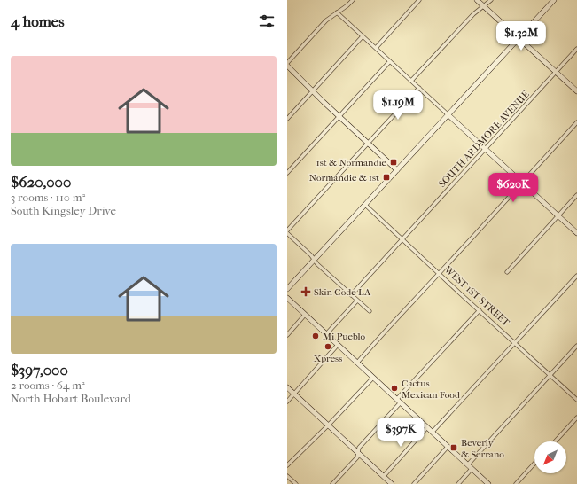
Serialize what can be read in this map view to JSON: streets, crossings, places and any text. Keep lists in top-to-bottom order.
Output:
{
  "streets": {
    "street": ["SOUTH ARDMORE AVENUE", "WEST 1ST STREET"]
  },
  "crossings": [
    ["SOUTH ARDMORE AVENUE", "WEST 1ST STREET"]
  ],
  "places": {
    "transit": ["1st & Normandie", "Normandie & 1st", "Beverly & Serrano"],
    "health": ["Skin Code LA"],
    "other": ["Mi Pueblo", "Xpress", "Cactus Mexican Food"]
  },
  "north": "bottom left",
  "page": {
    "heading": "4 homes",
    "price": [
      "$1.32M",
      "$1.19M",
      "$620K",
      "$397K"
    ],
    "list": [
      {
        "name": "$620,000",
        "note": "3 rooms · 110 m² · South Kingsley Drive"
      },
      {
        "name": "$397,000",
        "note": "2 rooms · 64 m² · North Hobart Boulevard"
      }
    ]
  }
}
